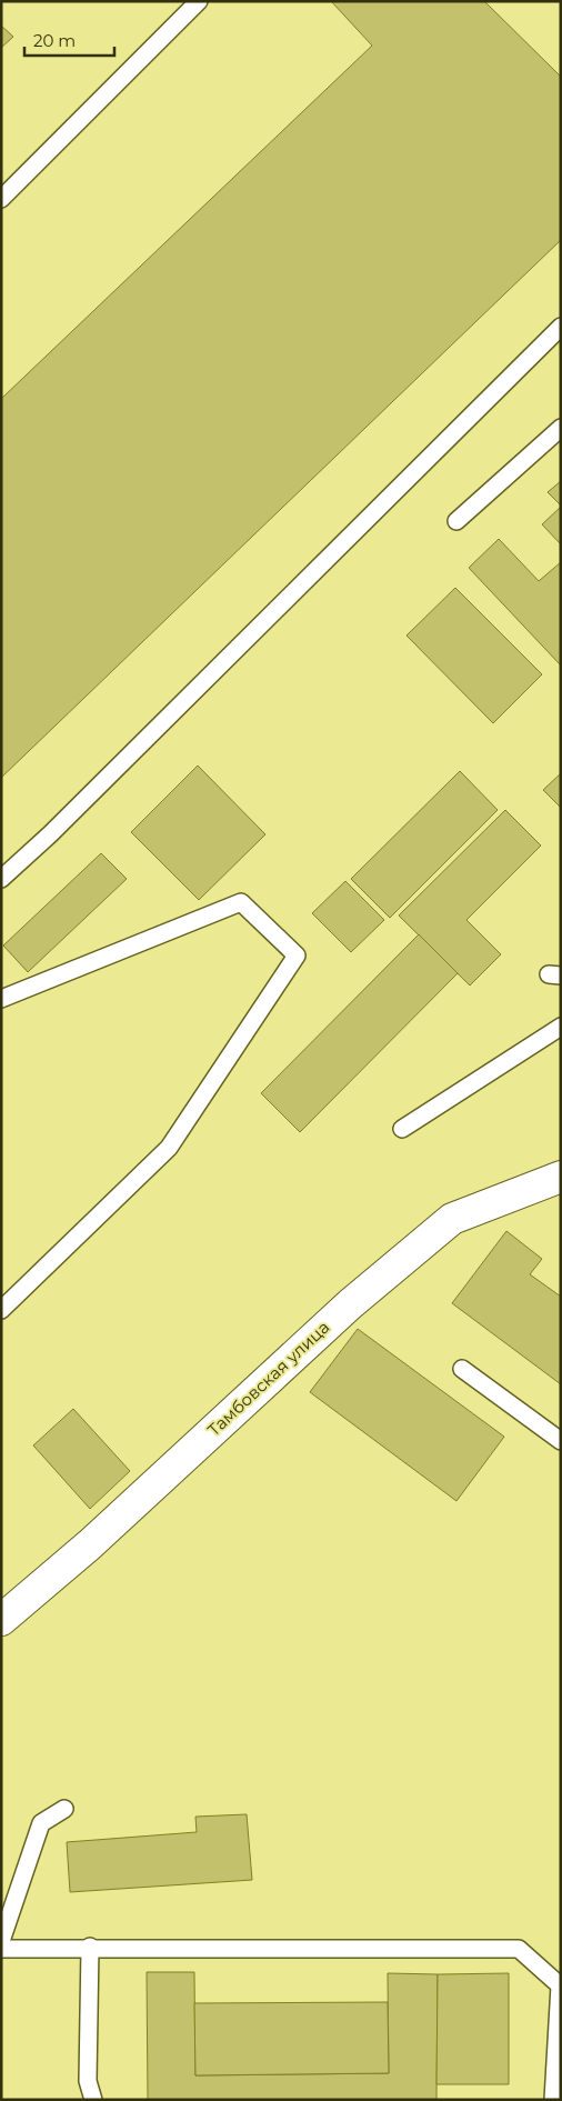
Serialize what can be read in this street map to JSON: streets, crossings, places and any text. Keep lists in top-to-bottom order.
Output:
{
  "streets": {
    "street": ["Тамбовская улица"]
  },
  "scale_bar": "20 m"
}
